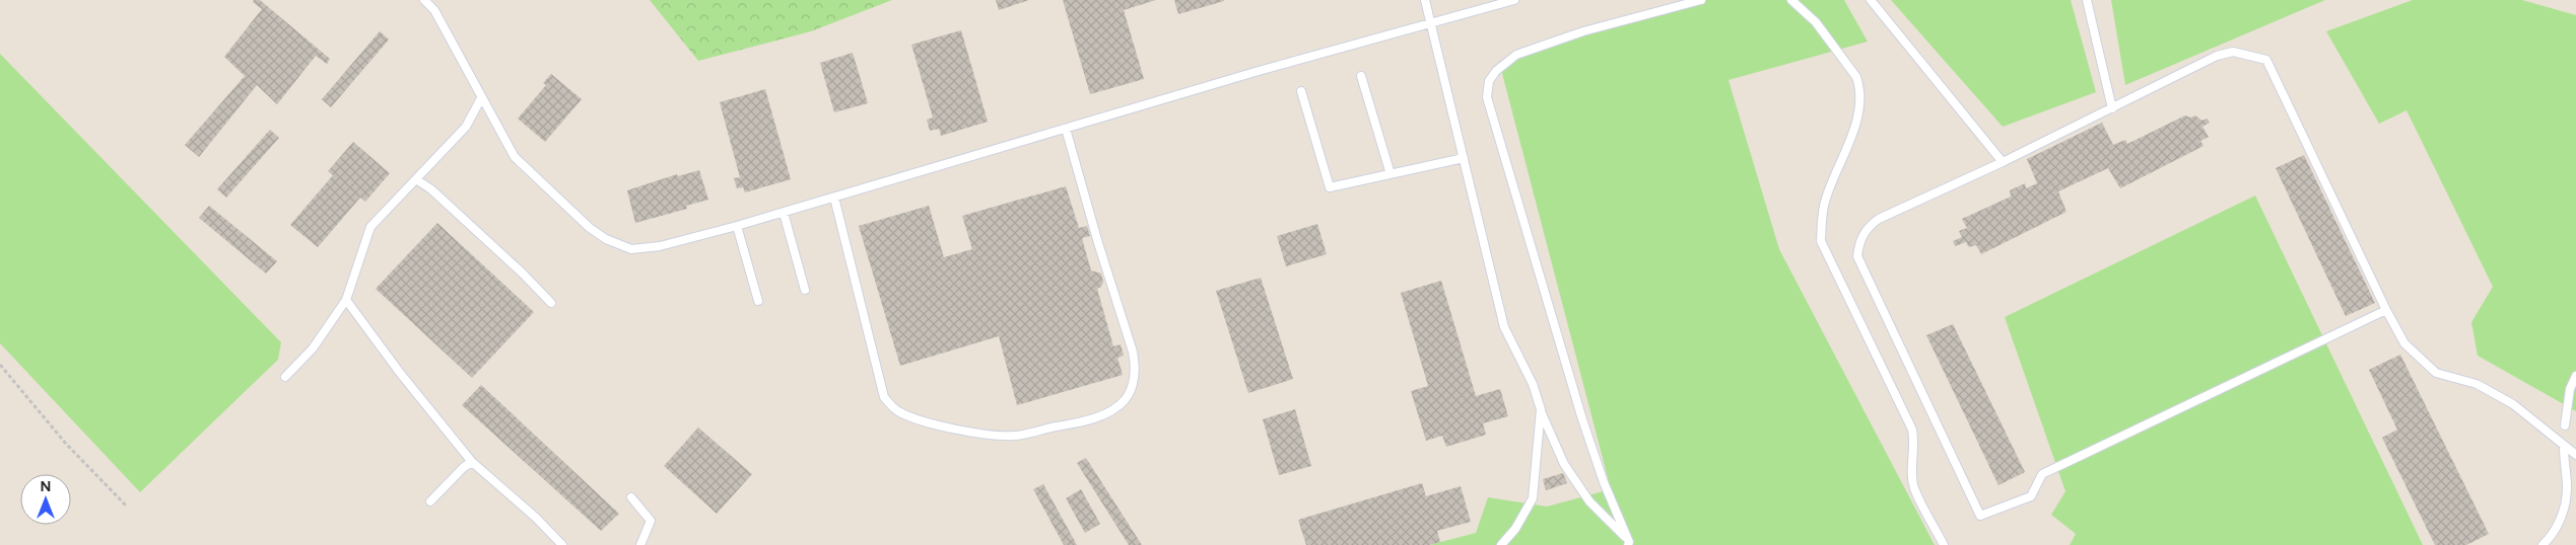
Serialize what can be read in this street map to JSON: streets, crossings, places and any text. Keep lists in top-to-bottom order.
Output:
{
  "north": "top"
}
